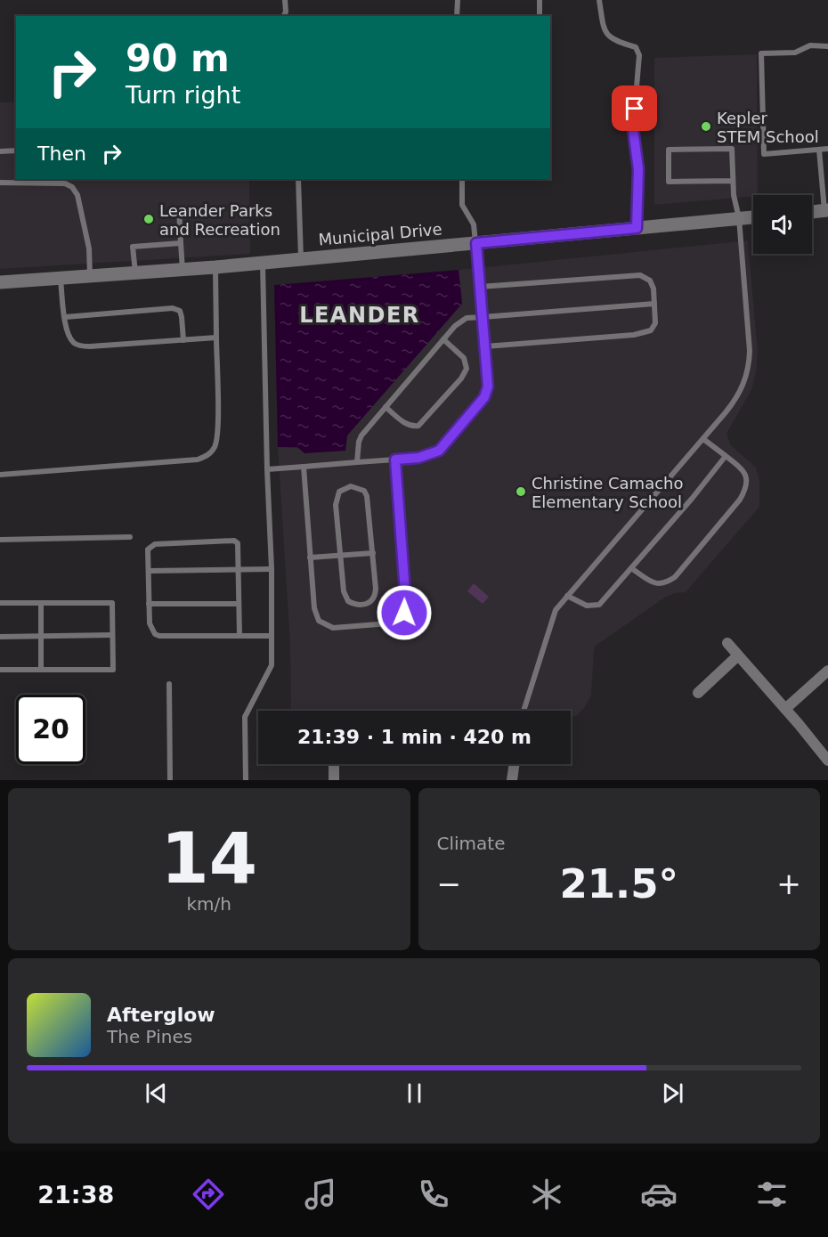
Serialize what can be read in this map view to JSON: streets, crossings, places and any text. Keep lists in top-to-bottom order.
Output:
{
  "streets": {
    "street": ["Municipal Drive"]
  },
  "districts": ["LEANDER"],
  "places": ["Kepler STEM School", "Leander Parks and Recreation", "Christine Camacho Elementary School"],
  "page": {
    "turn": ["90 m", "Turn right"],
    "then": "Then",
    "limit": "20",
    "trip": "21:39 · 1 min · 420 m",
    "tile": [
      ["14", "km/h"],
      "Climate"
    ],
    "heat": ["−", "21.5°", "+"],
    "song": ["Afterglow", "The Pines"],
    "tabs": "21:38"
  }
}
